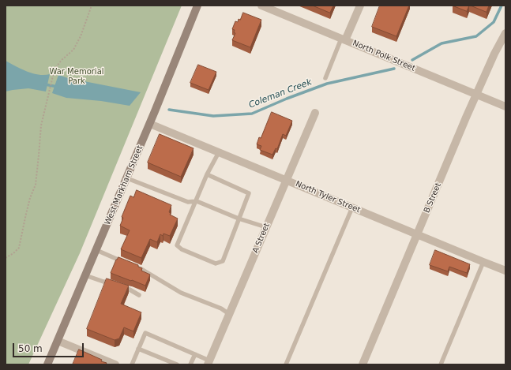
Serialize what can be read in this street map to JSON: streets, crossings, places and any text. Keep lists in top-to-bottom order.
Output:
{
  "streets": {
    "main road": ["West Markham Street"],
    "street": [
      "North Polk Street",
      "North Tyler Street",
      "B Street",
      "A Street"
    ]
  },
  "crossings": [
    ["North Polk Street", "B Street"],
    ["West Markham Street", "North Tyler Street"],
    ["North Tyler Street", "B Street"],
    ["North Tyler Street", "A Street"]
  ],
  "water": ["Coleman Creek"],
  "parks": ["War Memorial Park"],
  "scale_bar": "50 m"
}
